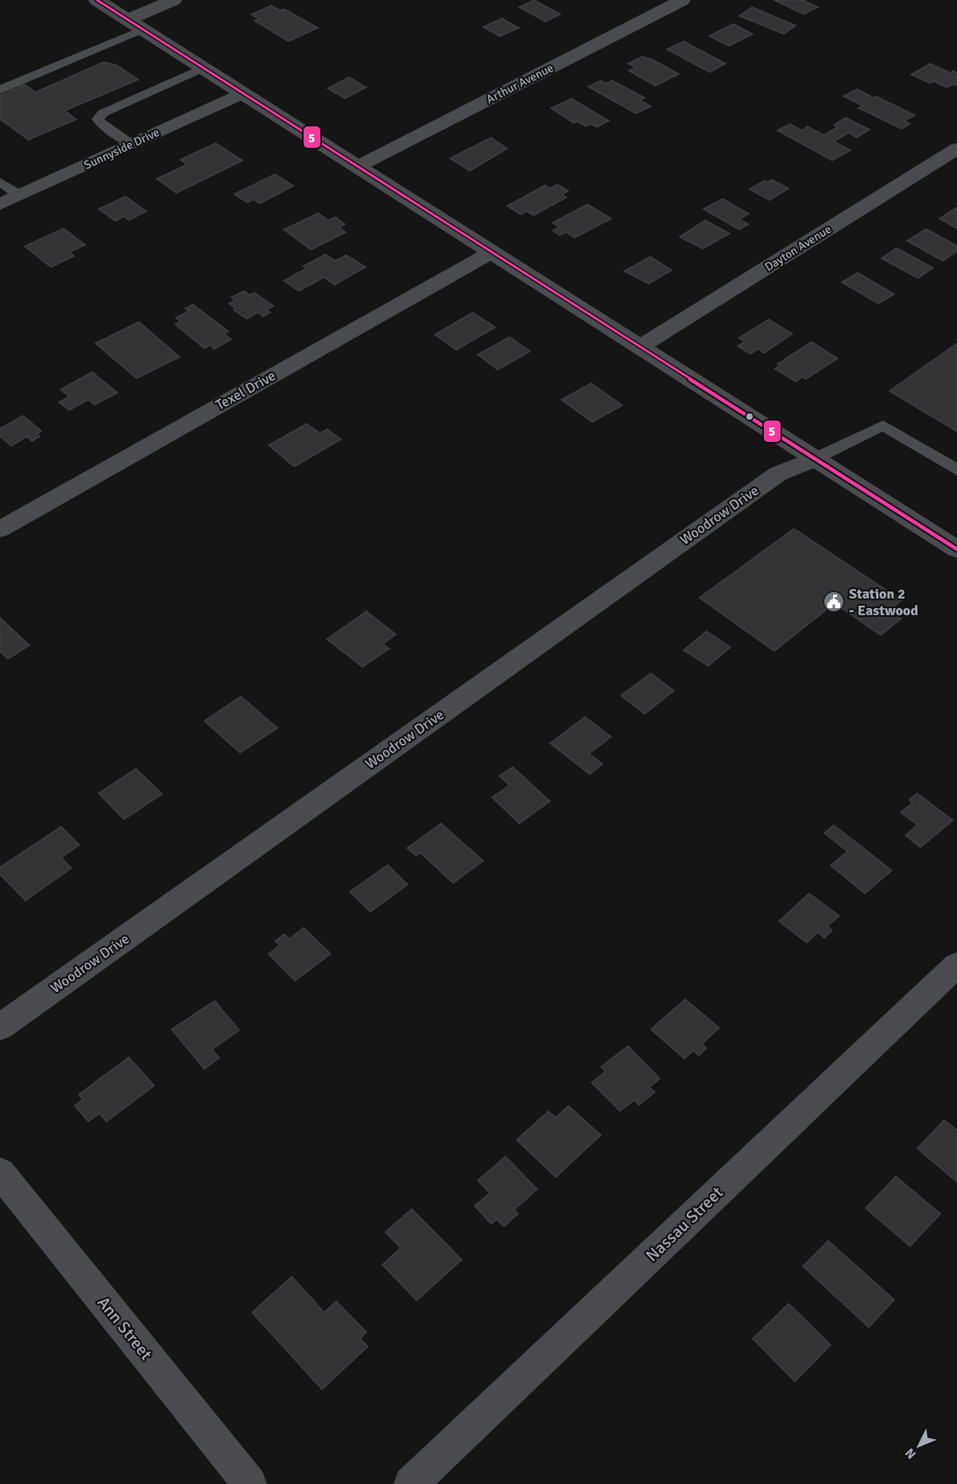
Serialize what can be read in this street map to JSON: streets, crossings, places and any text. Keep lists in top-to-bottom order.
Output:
{
  "streets": {
    "street": [
      "Arthur Avenue",
      "Sunnyside Drive",
      "Dayton Avenue",
      "Texel Drive",
      "Woodrow Drive",
      "Nassau Street",
      "Ann Street"
    ]
  },
  "places": {
    "public building": ["Station 2 - Eastwood"]
  },
  "lines": ["transit line 5"],
  "north": "bottom left"
}
